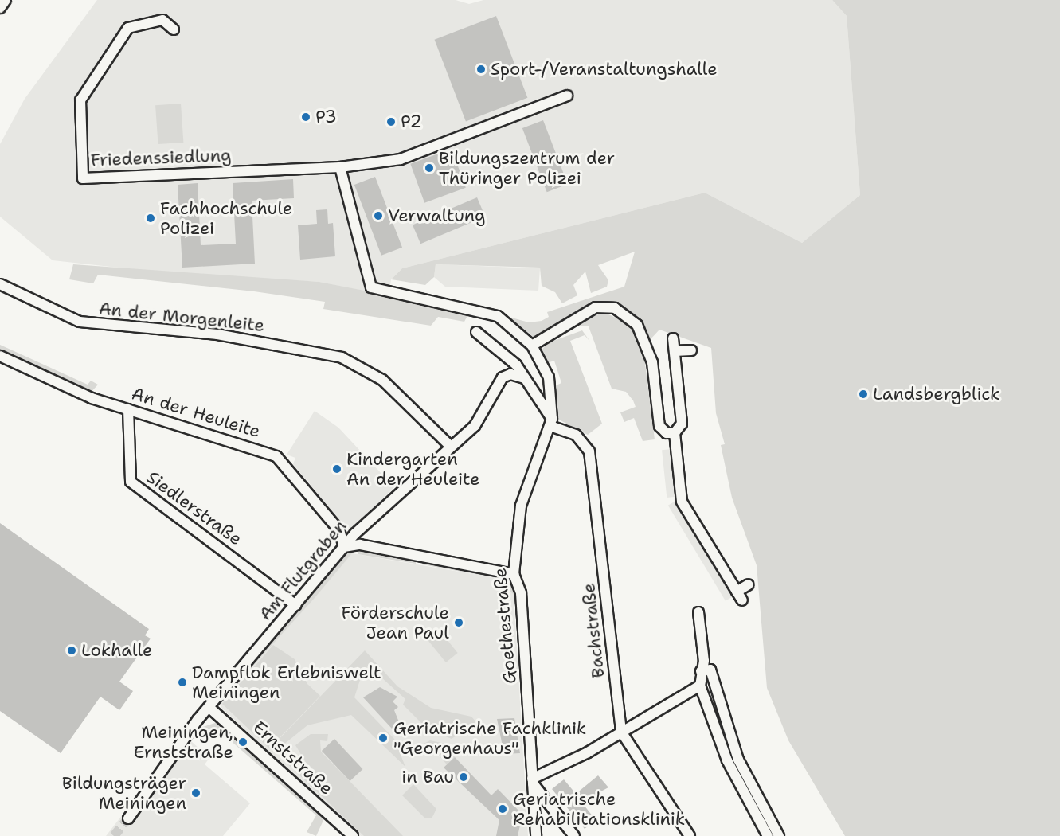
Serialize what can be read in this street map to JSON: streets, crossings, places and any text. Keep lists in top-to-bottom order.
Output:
{
  "streets": {
    "street": [
      "Friedenssiedlung",
      "An der Morgenleite",
      "An der Heuleite",
      "Siedlerstraße",
      "Am Flutgraben",
      "Goethestraße",
      "Bachstraße",
      "Ernststraße"
    ]
  },
  "crossings": [
    ["An der Morgenleite", "Am Flutgraben"],
    ["An der Heuleite", "Siedlerstraße"],
    ["An der Heuleite", "Am Flutgraben"],
    ["Siedlerstraße", "Am Flutgraben"],
    ["Am Flutgraben", "Ernststraße"],
    ["Goethestraße", "Bachstraße"]
  ],
  "places": [
    "Sport-/Veranstaltungshalle",
    "P3",
    "P2",
    "Bildungszentrum der Thüringer Polizei",
    "Verwaltung",
    "Fachhochschule Polizei",
    "Landsbergblick",
    "Kindergarten An der Heuleite",
    "Förderschule Jean Paul",
    "Lokhalle",
    "Dampflok Erlebniswelt Meiningen",
    "Geriatrische Fachklinik \"Georgenhaus\"",
    "Meiningen, Ernststraße",
    "in Bau",
    "Bildungsträger Meiningen",
    "Geriatrische Rehabilitationsklinik"
  ]
}
